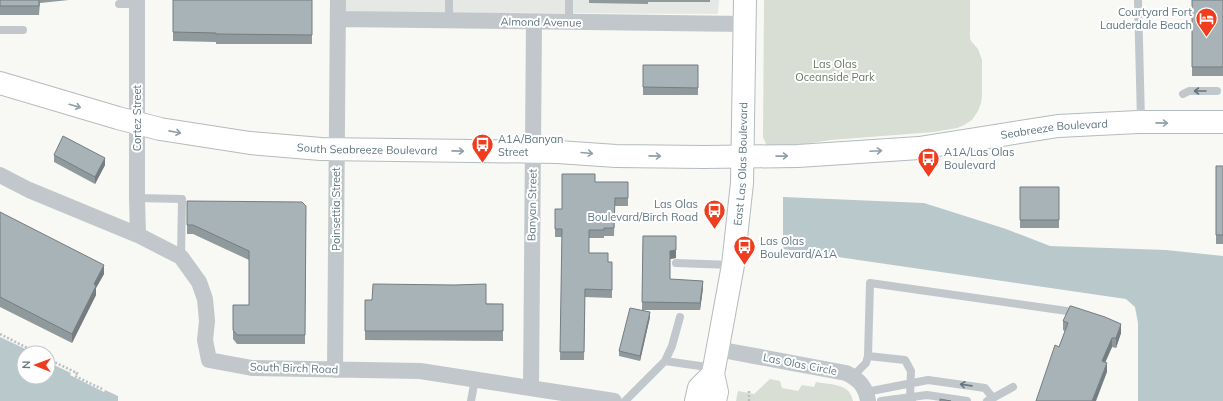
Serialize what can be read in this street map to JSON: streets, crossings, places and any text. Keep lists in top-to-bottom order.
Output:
{
  "streets": {
    "main road": ["Seabreeze Boulevard", "South Seabreeze Boulevard", "East Las Olas Boulevard"],
    "street": [
      "Almond Avenue",
      "Cortez Street",
      "Banyan Street",
      "Poinsettia Street",
      "Las Olas Circle",
      "South Birch Road"
    ]
  },
  "crossings": [
    ["Almond Avenue", "East Las Olas Boulevard"],
    ["Almond Avenue", "Banyan Street"],
    ["Almond Avenue", "Poinsettia Street"],
    ["Cortez Street", "South Seabreeze Boulevard"],
    ["Cortez Street", "South Birch Road"],
    ["Seabreeze Boulevard", "South Seabreeze Boulevard"],
    ["Seabreeze Boulevard", "East Las Olas Boulevard"],
    ["South Seabreeze Boulevard", "East Las Olas Boulevard"],
    ["South Seabreeze Boulevard", "Banyan Street"],
    ["South Seabreeze Boulevard", "Poinsettia Street"],
    ["East Las Olas Boulevard", "Las Olas Circle"],
    ["Banyan Street", "South Birch Road"],
    ["Poinsettia Street", "South Birch Road"]
  ],
  "one_way": ["Seabreeze Boulevard", "South Seabreeze Boulevard"],
  "parks": ["Las Olas Oceanside Park"],
  "places": {
    "hotel": ["Courtyard Fort Lauderdale Beach"],
    "bus stop": [
      "A1A/Banyan Street",
      "A1A/Las Olas Boulevard",
      "Las Olas Boulevard/Birch Road",
      "Las Olas Boulevard/A1A"
    ]
  },
  "north": "left"
}
